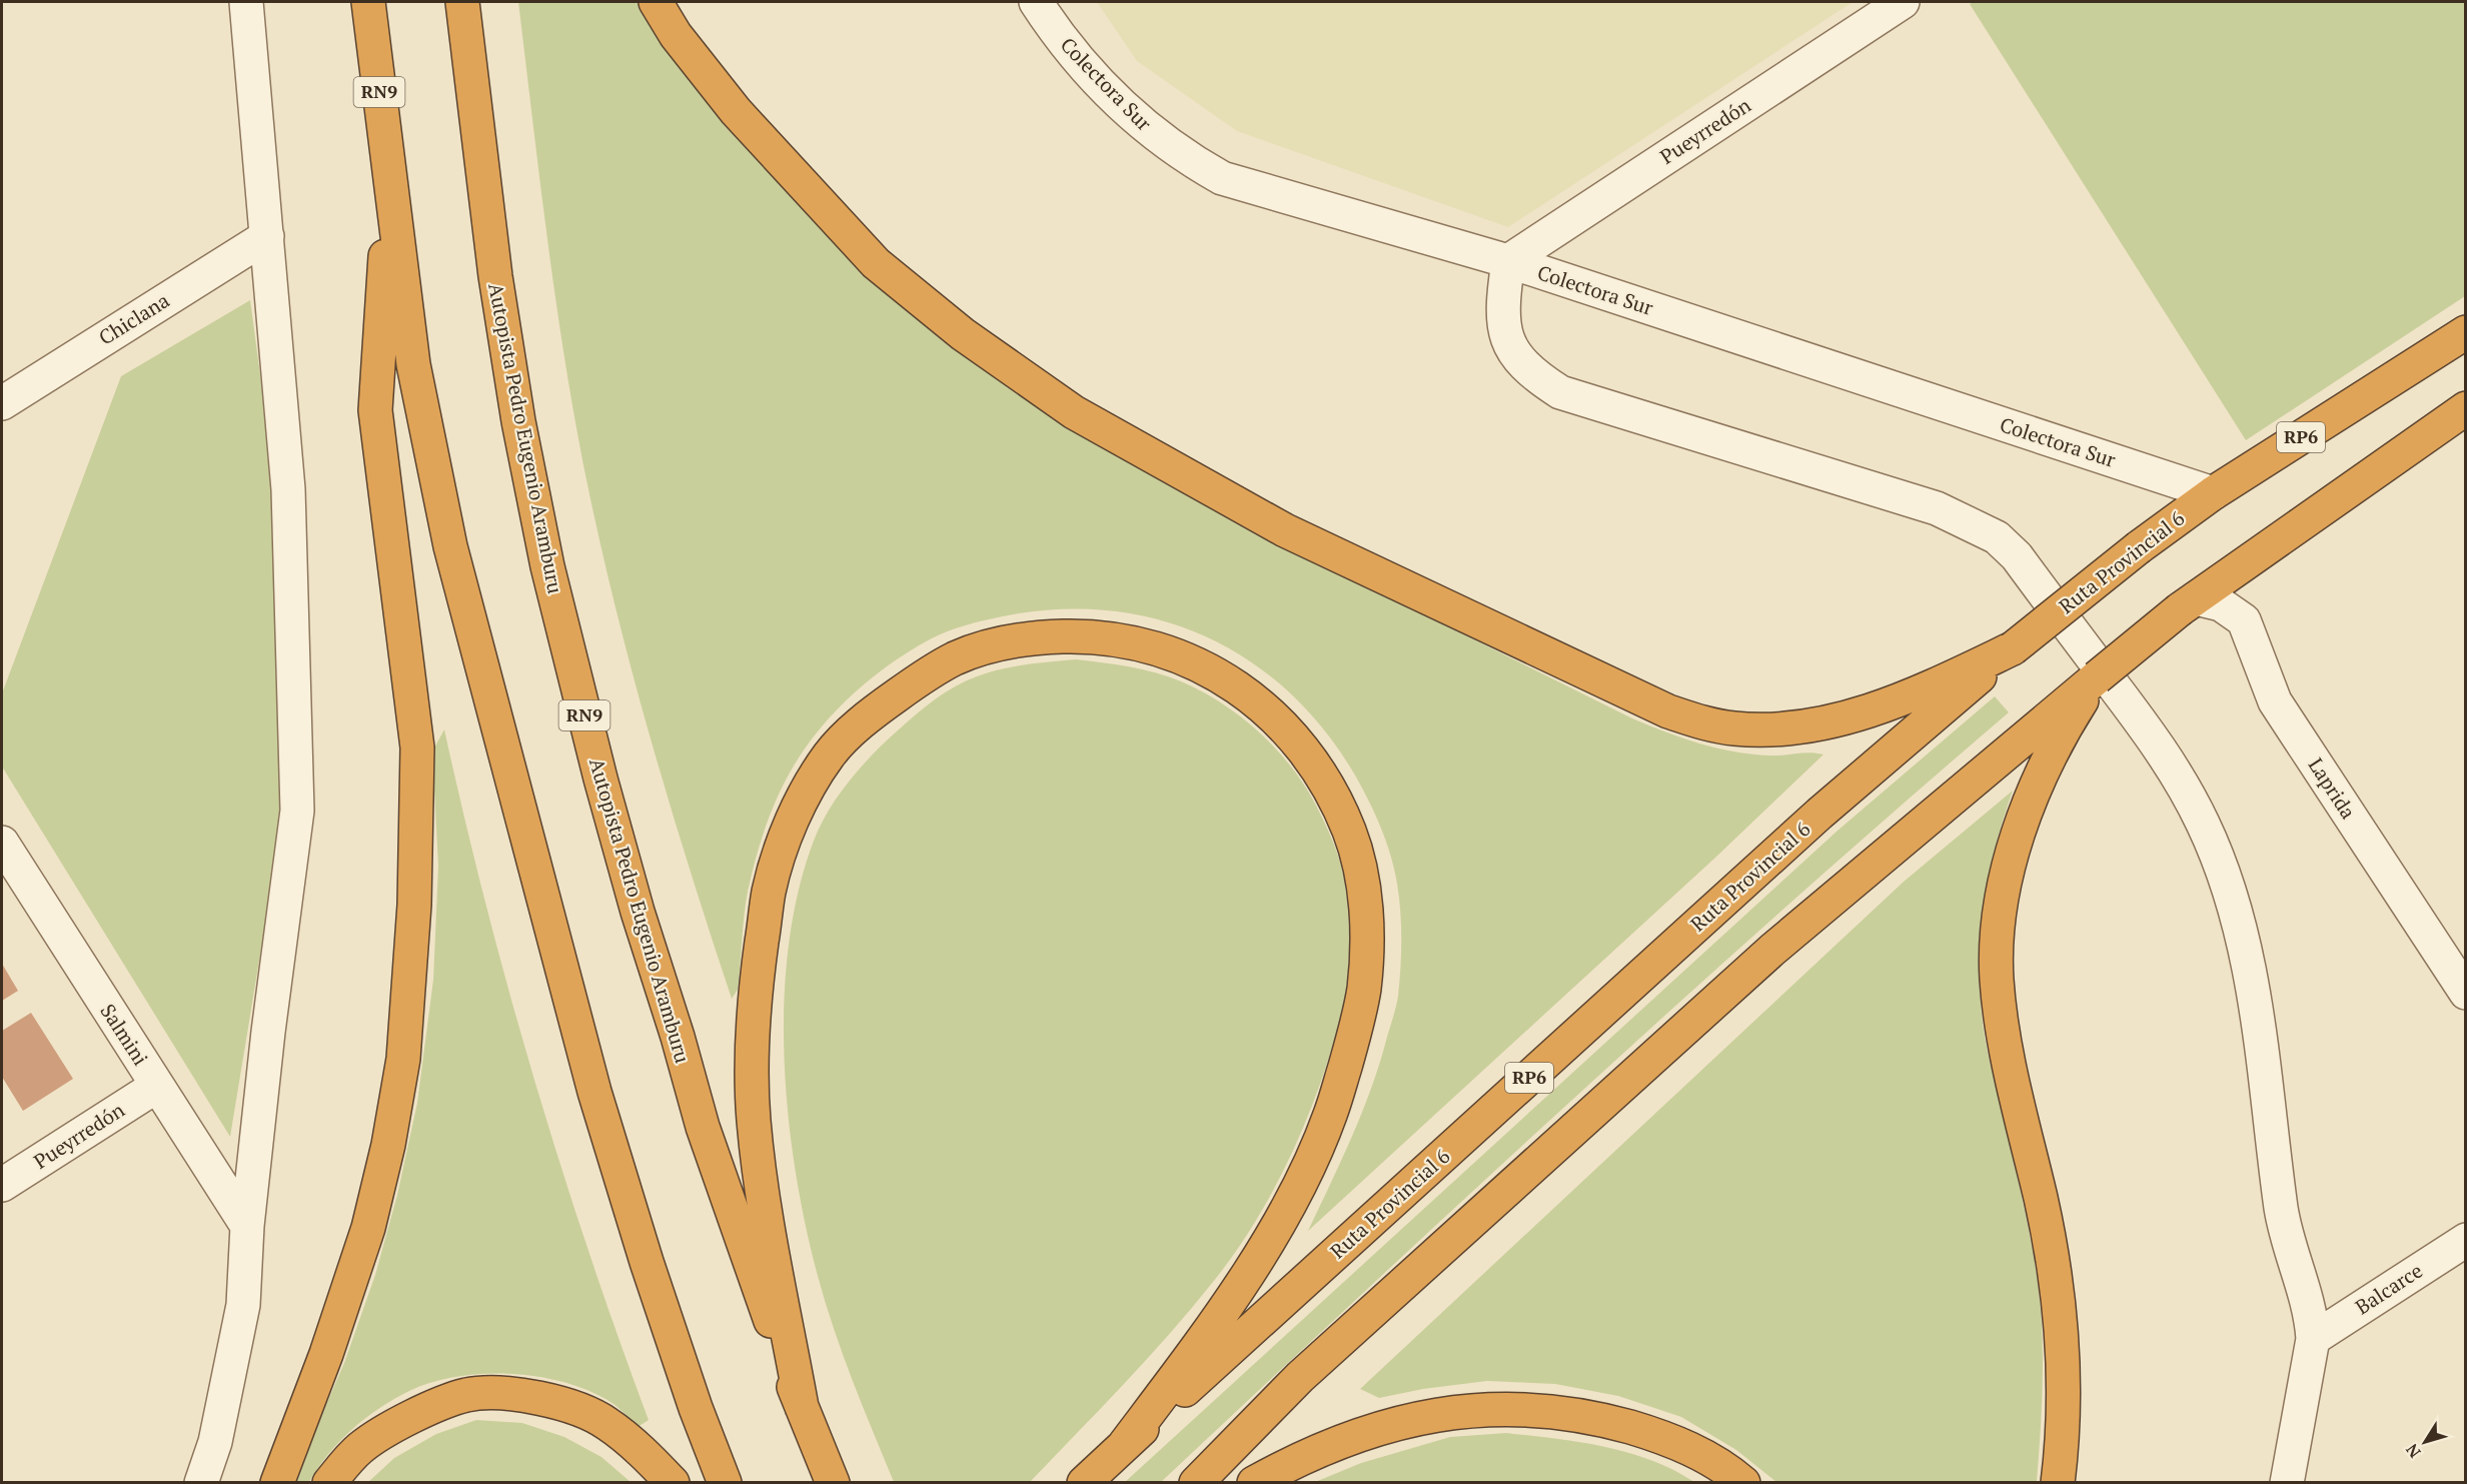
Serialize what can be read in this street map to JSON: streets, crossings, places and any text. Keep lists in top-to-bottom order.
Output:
{
  "streets": {
    "highway": [
      "RN9",
      "RP6",
      "Autopista Pedro Eugenio Aramburu",
      "Ruta Provincial 6"
    ],
    "street": [
      "Colectora Sur",
      "Pueyrredón",
      "Chiclana",
      "Laprida",
      "Salmini",
      "Balcarce"
    ]
  },
  "crossings": [
    ["Colectora Sur", "Pueyrredón"],
    ["Colectora Sur", "Ruta Provincial 6"],
    ["Pueyrredón", "Salmini"]
  ],
  "north": "bottom left"
}
